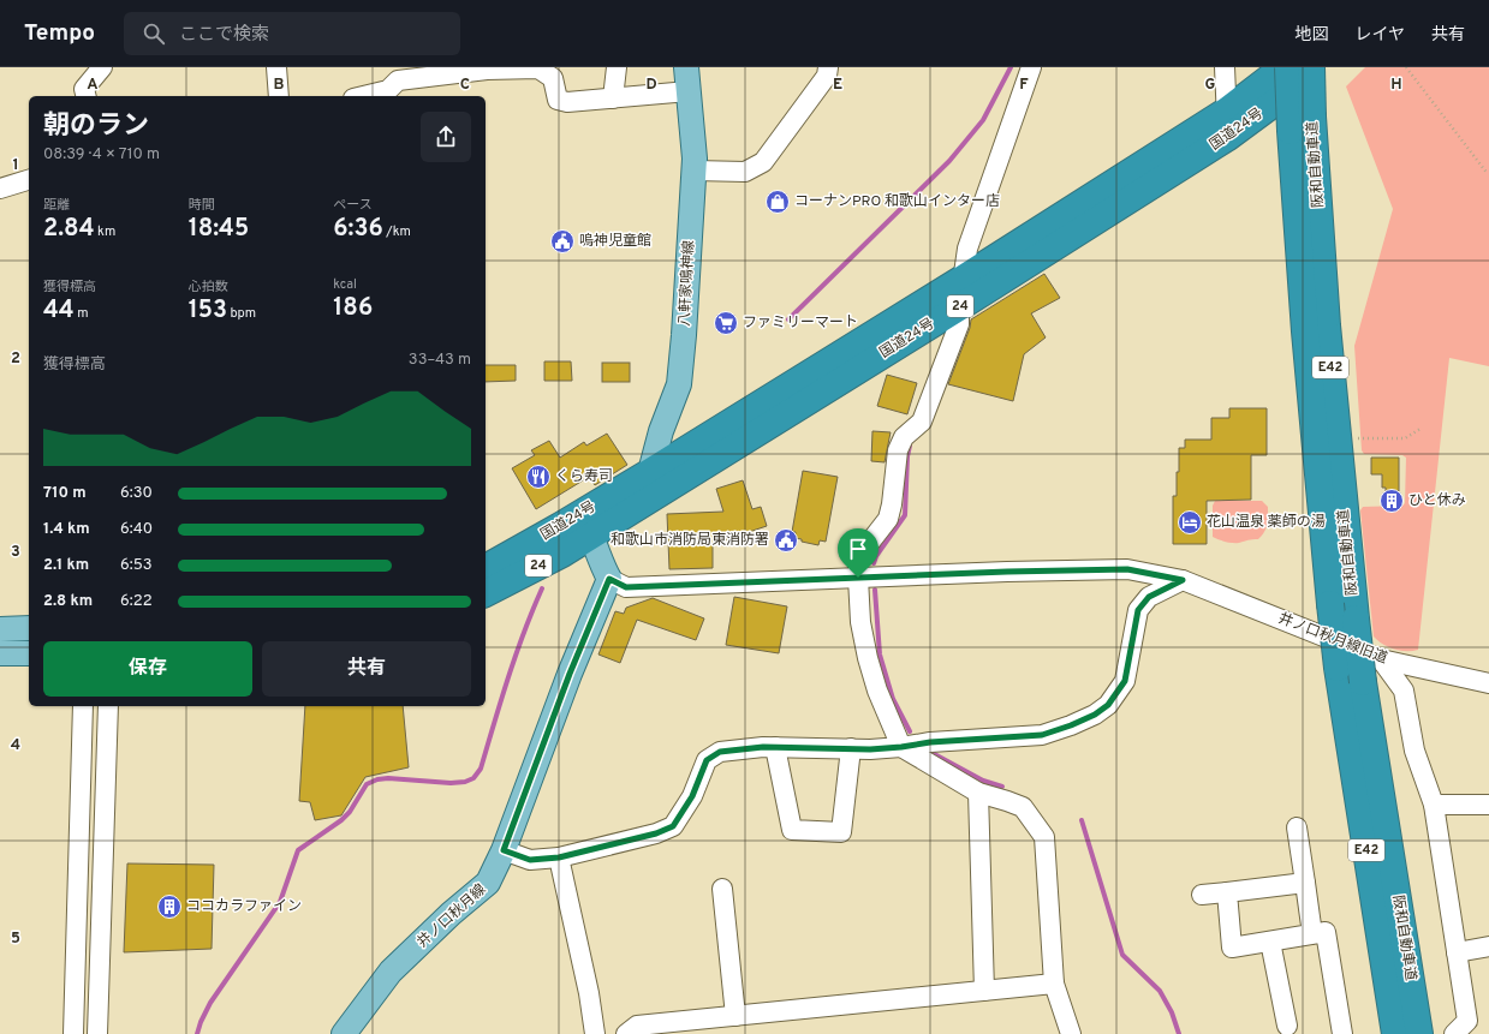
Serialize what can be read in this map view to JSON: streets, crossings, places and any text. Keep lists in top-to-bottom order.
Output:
{
  "streets": {
    "highway": [
      "国道24号",
      "阪和自動車道",
      "24",
      "E42"
    ],
    "main road": ["八軒家鳴神線", "井ノ口秋月線"],
    "street": ["井ノ口秋月線旧道"]
  },
  "crossings": [
    ["国道24号", "八軒家鳴神線"],
    ["井ノ口秋月線旧道", "井ノ口秋月線"]
  ],
  "places": {
    "shop": ["コーナンPRO 和歌山インター店"],
    "public building": ["嗚神児童館", "和歌山市消防局東消防署"],
    "supermarket": ["ファミリーマート"],
    "restaurant": ["くら寿司"],
    "building": ["ひと休み", "ココカラファイン"],
    "hotel": ["花山温泉 薬師の湯"]
  },
  "page": {
    "header": "Tempo",
    "search": "ここで検索",
    "nav": ["地図", "レイヤ", "共有"],
    "heading": ["朝のラン", "08:39 · 4 × 710 m"],
    "stats": [
      ["距離", "2.84 km"],
      ["時間", "18:45"],
      ["ペース", "6:36 /km"],
      ["獲得標高", "44 m"],
      ["心拍数", "153 bpm"],
      ["kcal", "186"]
    ],
    "chart": ["獲得標高", "33–43 m"],
    "list": [
      {
        "name": "710 m",
        "note": "6:30"
      },
      {
        "name": "1.4 km",
        "note": "6:40"
      },
      {
        "name": "2.1 km",
        "note": "6:53"
      },
      {
        "name": "2.8 km",
        "note": "6:22"
      }
    ],
    "buttons": ["保存", "共有"]
  },
  "grid": {
    "columns": [
      "A",
      "B",
      "C",
      "D",
      "E",
      "F",
      "G",
      "H"
    ],
    "rows": [
      "1",
      "2",
      "3",
      "4",
      "5"
    ]
  }
}
